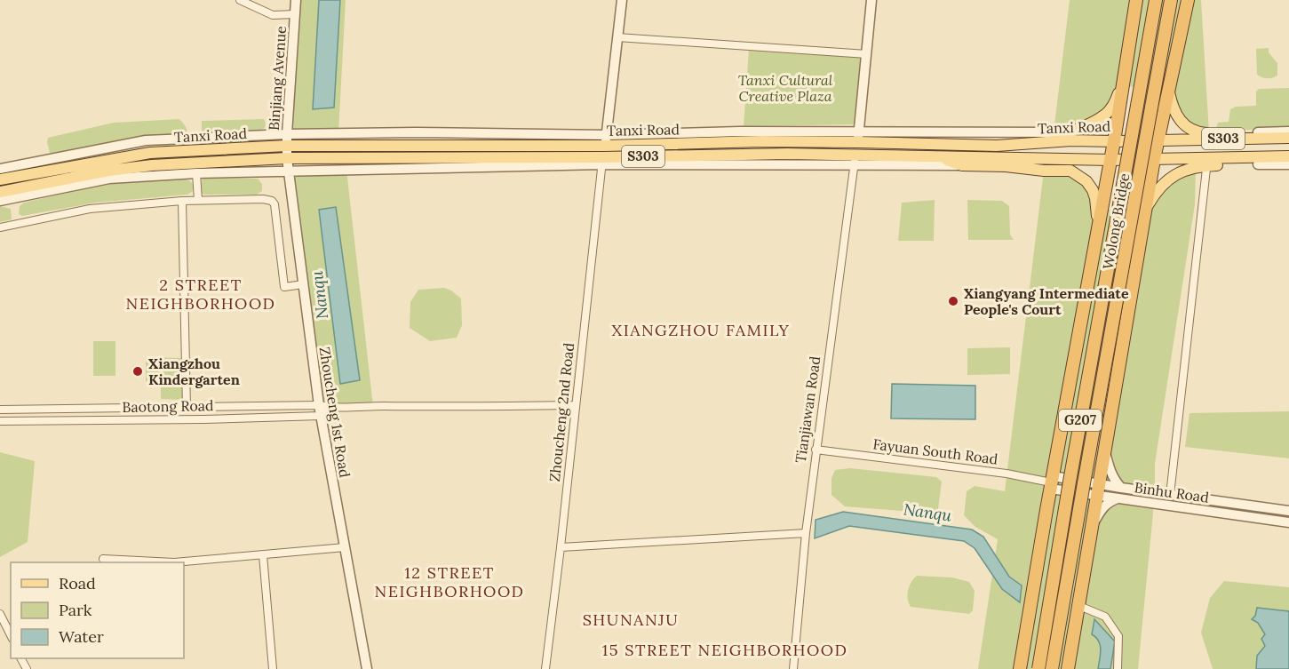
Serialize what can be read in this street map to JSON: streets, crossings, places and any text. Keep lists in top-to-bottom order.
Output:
{
  "streets": {
    "highway": ["Wolong Bridge", "G207"],
    "main road": ["Tanxi Road", "S303"],
    "street": [
      "Binjiang Avenue",
      "Baotong Road",
      "Tianjiawan Road",
      "Zhoucheng 1st Road",
      "Zhoucheng 2nd Road",
      "Fayuan South Road",
      "Binhu Road"
    ]
  },
  "crossings": [
    ["Binjiang Avenue", "Tanxi Road"],
    ["Binjiang Avenue", "Zhoucheng 1st Road"],
    ["Tanxi Road", "Tianjiawan Road"],
    ["Tanxi Road", "Zhoucheng 1st Road"],
    ["Tanxi Road", "Zhoucheng 2nd Road"],
    ["Baotong Road", "Zhoucheng 1st Road"],
    ["Baotong Road", "Zhoucheng 2nd Road"],
    ["Tianjiawan Road", "Fayuan South Road"],
    ["Fayuan South Road", "Binhu Road"]
  ],
  "districts": [
    "2 STREET NEIGHBORHOOD",
    "XIANGZHOU FAMILY",
    "12 STREET NEIGHBORHOOD",
    "SHUNANJU",
    "15 STREET NEIGHBORHOOD"
  ],
  "water": ["Nanqu"],
  "parks": ["Tanxi Cultural Creative Plaza"],
  "places": ["Xiangyang Intermediate People's Court", "Xiangzhou Kindergarten"],
  "legend": ["Road", "Park", "Water"]
}
